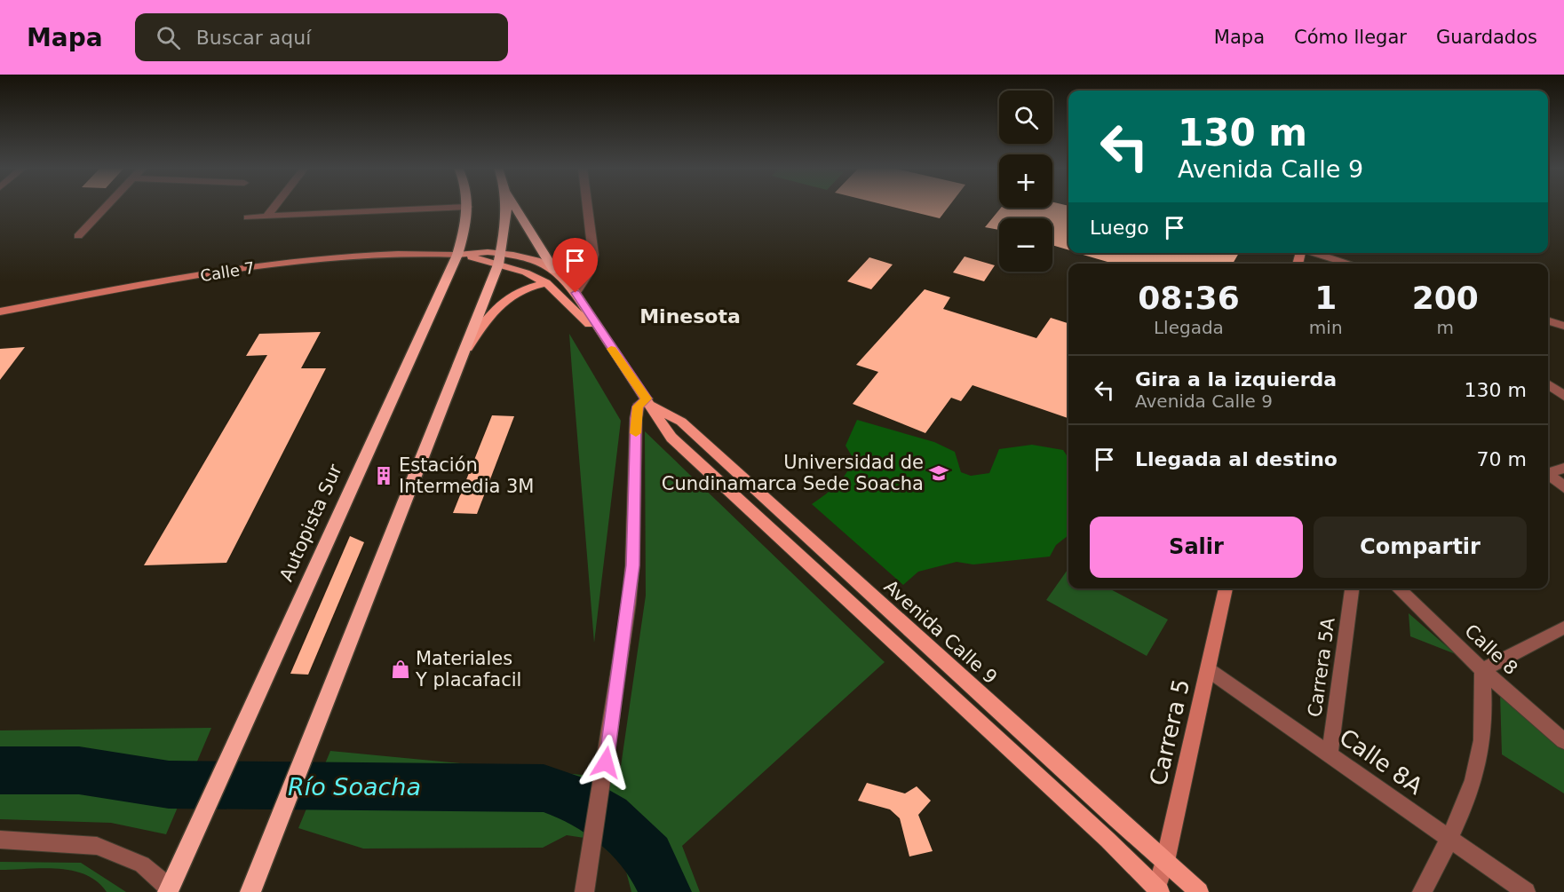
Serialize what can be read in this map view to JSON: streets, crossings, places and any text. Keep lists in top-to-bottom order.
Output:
{
  "streets": {
    "highway": ["Autopista Sur"],
    "main road": ["Calle 7", "Avenida Calle 9", "Carrera 5"],
    "street": ["Calle 8", "Carrera 5A", "Calle 8A"]
  },
  "crossings": [
    ["Calle 7", "Autopista Sur"],
    ["Calle 7", "Avenida Calle 9"],
    ["Autopista Sur", "Avenida Calle 9"],
    ["Avenida Calle 9", "Carrera 5"],
    ["Carrera 5A", "Calle 8A"],
    ["Carrera 5", "Calle 8A"]
  ],
  "districts": ["Minesota"],
  "water": ["Río Soacha"],
  "places": {
    "school or university": ["Universidad de Cundinamarca Sede Soacha"],
    "building": ["Estación Intermedia 3M"],
    "shop": ["Materiales Y placafacil"]
  },
  "page": {
    "header": "Mapa",
    "search": "Buscar aquí",
    "nav": ["Mapa", "Cómo llegar", "Guardados"],
    "map_buttons": ["+", "−"],
    "turn": ["130 m", "Avenida Calle 9"],
    "then": "Luego",
    "eta": [
      "08:36",
      "Llegada",
      "1",
      "min",
      "200",
      "m"
    ],
    "list": [
      {
        "name": "Gira a la izquierda",
        "note": "Avenida Calle 9",
        "value": "130 m"
      },
      {
        "name": "Llegada al destino",
        "value": "70 m"
      }
    ],
    "buttons": ["Salir", "Compartir"]
  }
}
